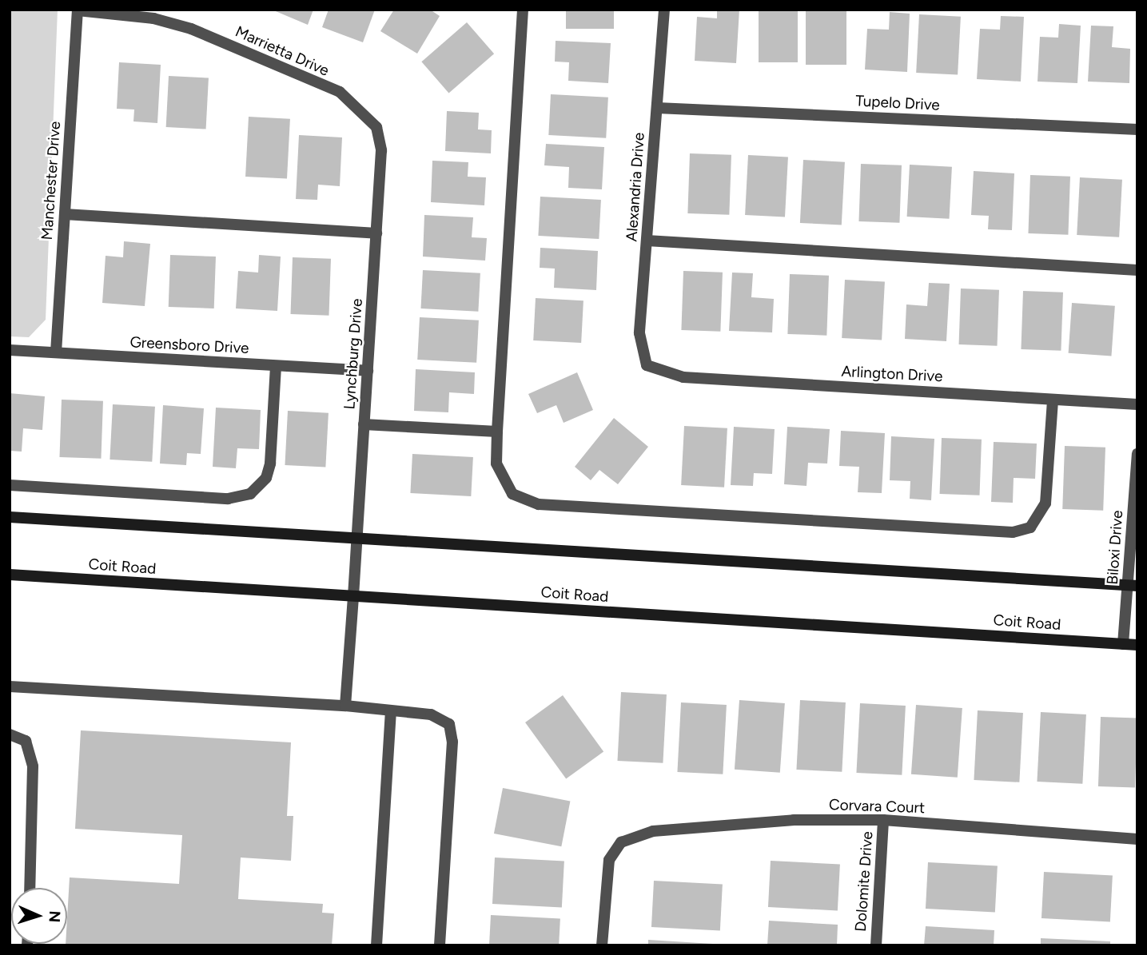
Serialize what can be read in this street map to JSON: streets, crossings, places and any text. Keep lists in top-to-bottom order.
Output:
{
  "streets": {
    "main road": ["Coit Road"],
    "street": [
      "Marrietta Drive",
      "Tupelo Drive",
      "Manchester Drive",
      "Alexandria Drive",
      "Greensboro Drive",
      "Lynchburg Drive",
      "Arlington Drive",
      "Biloxi Drive",
      "Corvara Court",
      "Dolomite Drive"
    ]
  },
  "crossings": [
    ["Marrietta Drive", "Manchester Drive"],
    ["Marrietta Drive", "Lynchburg Drive"],
    ["Tupelo Drive", "Alexandria Drive"],
    ["Manchester Drive", "Greensboro Drive"],
    ["Alexandria Drive", "Arlington Drive"],
    ["Greensboro Drive", "Lynchburg Drive"],
    ["Lynchburg Drive", "Coit Road"],
    ["Biloxi Drive", "Coit Road"],
    ["Corvara Court", "Dolomite Drive"]
  ],
  "north": "right"
}
